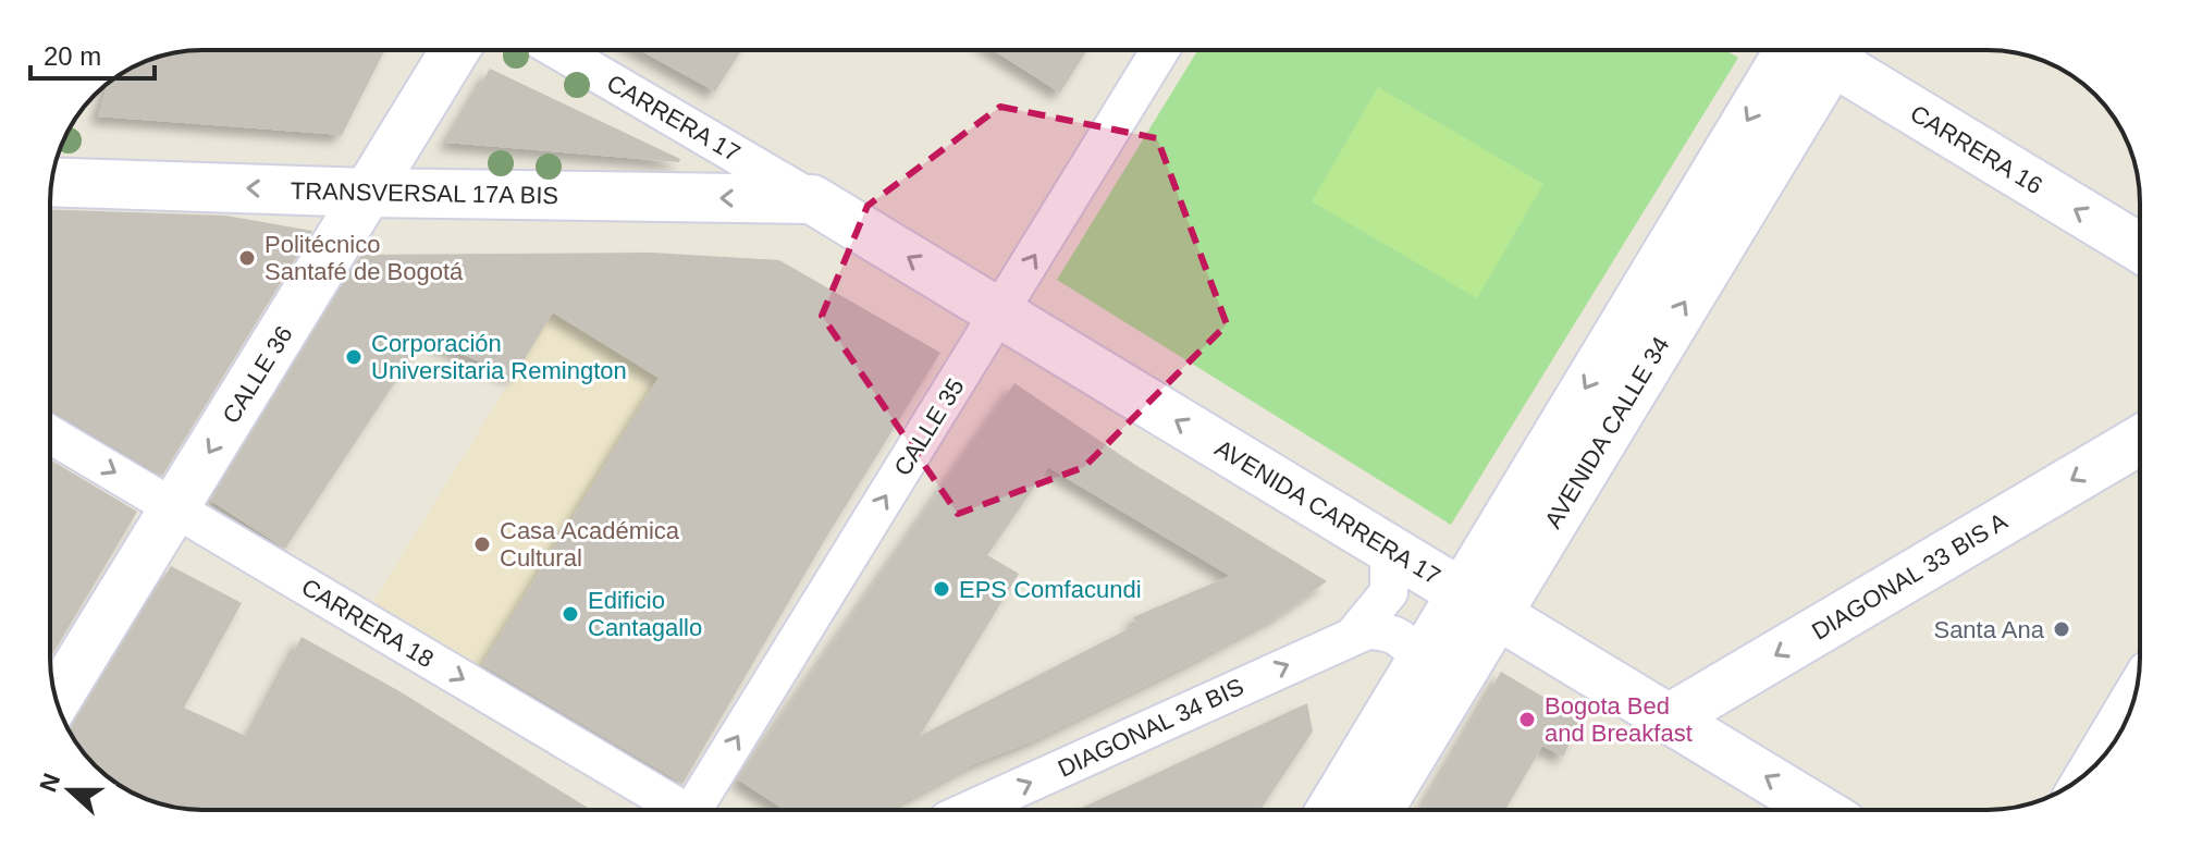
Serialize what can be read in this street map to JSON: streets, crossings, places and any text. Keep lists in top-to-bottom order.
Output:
{
  "streets": {
    "main road": [
      "CARRERA 16",
      "TRANSVERSAL 17A BIS",
      "CALLE 36",
      "AVENIDA CALLE 34",
      "AVENIDA CARRERA 17",
      "DIAGONAL 33 BIS A"
    ],
    "street": [
      "CARRERA 17",
      "CALLE 35",
      "CARRERA 18",
      "DIAGONAL 34 BIS"
    ]
  },
  "crossings": [
    ["CARRERA 17", "TRANSVERSAL 17A BIS"],
    ["CARRERA 17", "AVENIDA CARRERA 17"],
    ["TRANSVERSAL 17A BIS", "CALLE 36"],
    ["TRANSVERSAL 17A BIS", "AVENIDA CARRERA 17"],
    ["CALLE 36", "CARRERA 18"],
    ["CALLE 35", "AVENIDA CARRERA 17"],
    ["AVENIDA CALLE 34", "AVENIDA CARRERA 17"],
    ["AVENIDA CALLE 34", "DIAGONAL 34 BIS"],
    ["AVENIDA CARRERA 17", "DIAGONAL 33 BIS A"],
    ["AVENIDA CARRERA 17", "DIAGONAL 34 BIS"]
  ],
  "one_way": [
    "CARRERA 16",
    "TRANSVERSAL 17A BIS",
    "CALLE 36",
    "CALLE 35",
    "AVENIDA CARRERA 17",
    "DIAGONAL 33 BIS A",
    "CARRERA 18",
    "DIAGONAL 34 BIS"
  ],
  "places": [
    "Politécnico Santafé de Bogotá",
    "Corporación Universitaria Remington",
    "Casa Académica Cultural",
    "EPS Comfacundi",
    "Edificio Cantagallo",
    "Santa Ana",
    "Bogota Bed and Breakfast"
  ],
  "scale_bar": "20 m",
  "north": "left"
}
